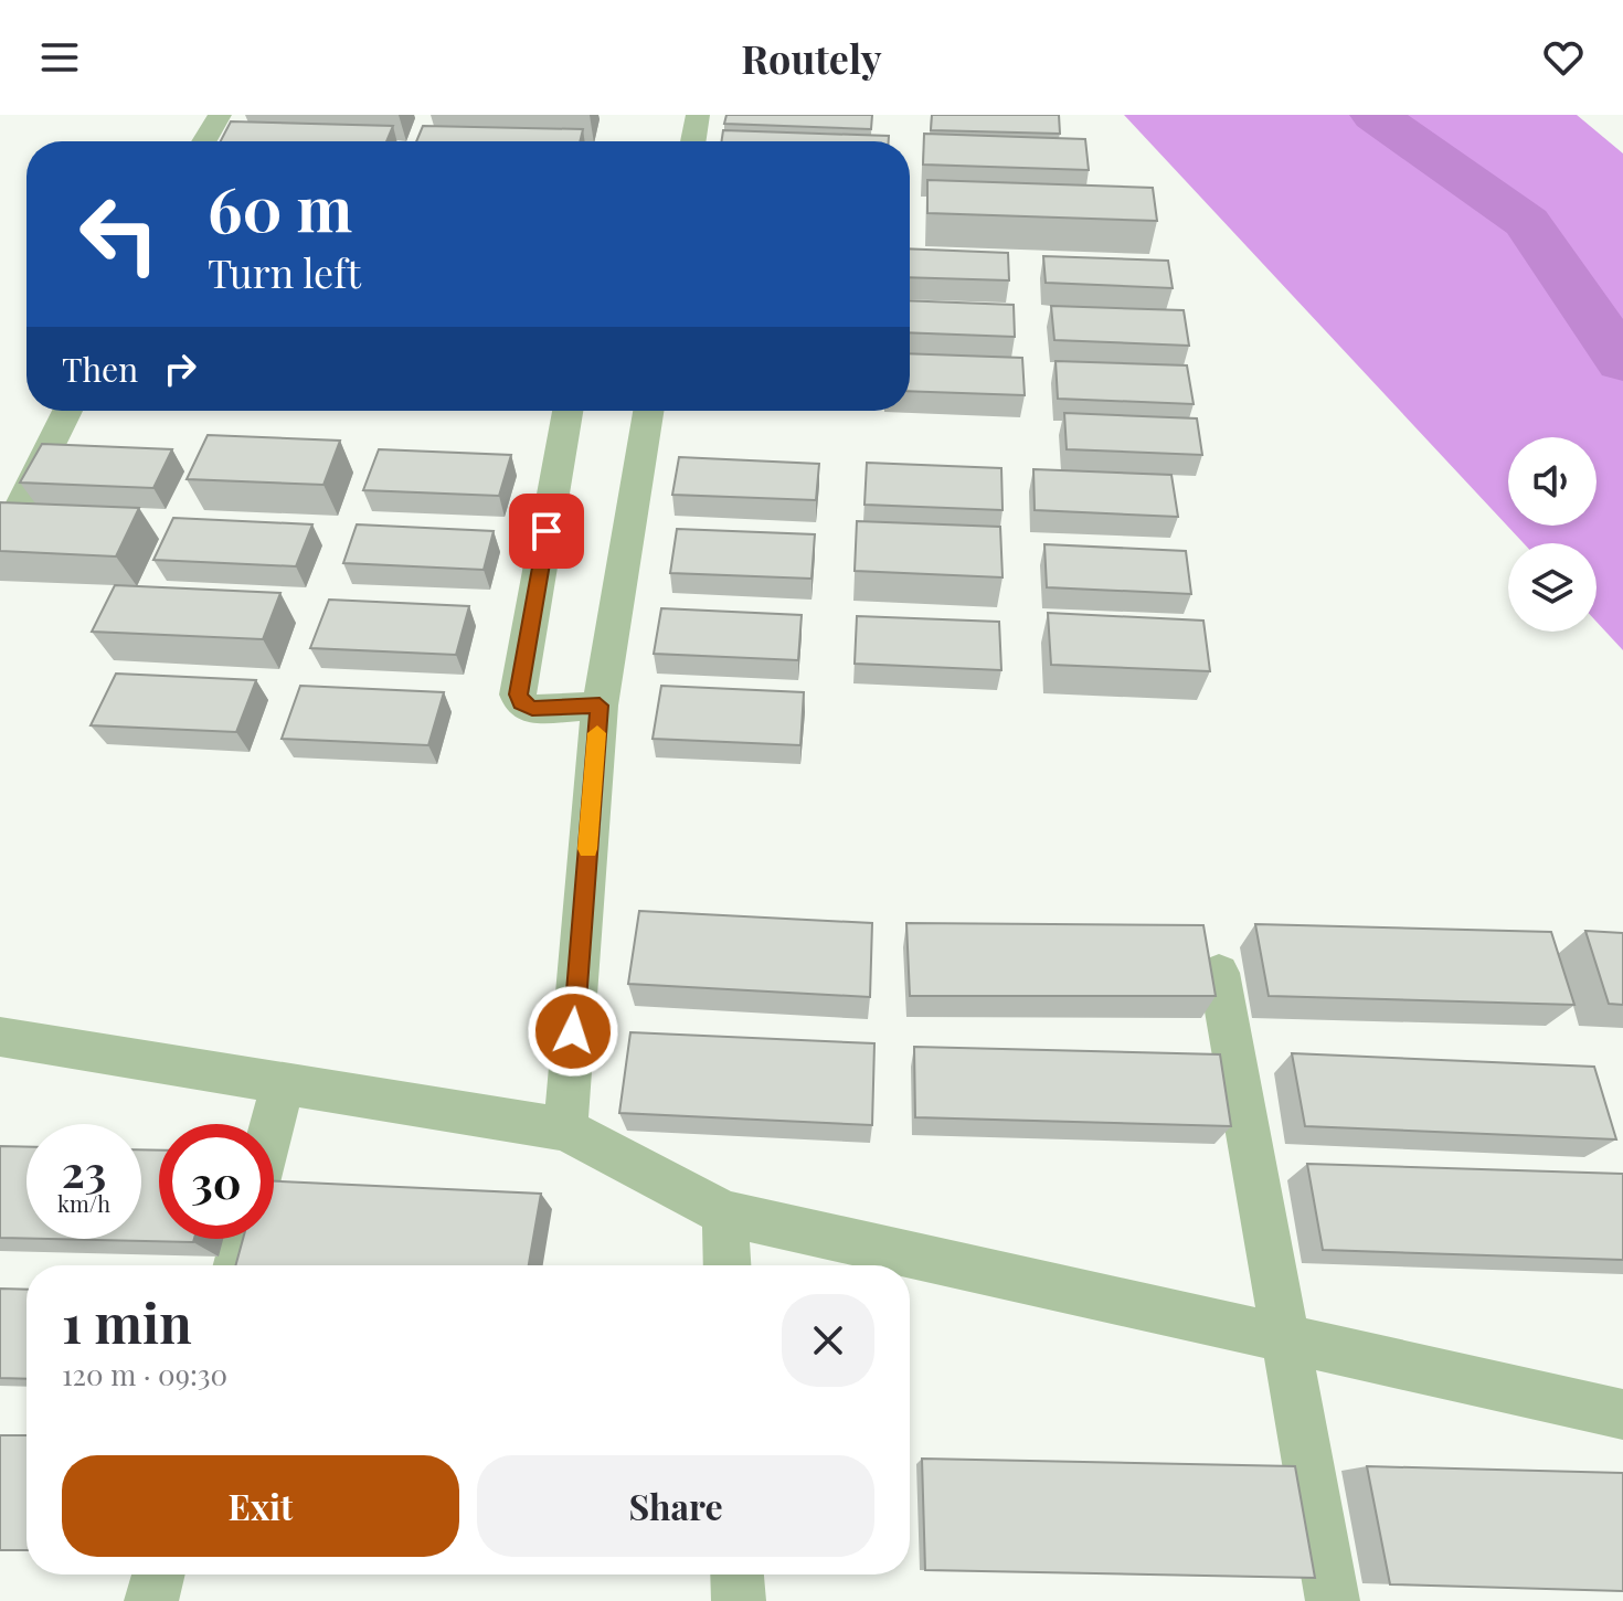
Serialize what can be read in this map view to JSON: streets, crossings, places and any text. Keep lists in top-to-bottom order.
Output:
{
  "page": {
    "header": "Routely",
    "turn": ["60 m", "Turn left"],
    "then": "Then",
    "speed": "23 km/h",
    "limit": "30",
    "heading": ["1 min", "120 m · 09:30"],
    "buttons": ["Exit", "Share"]
  }
}
